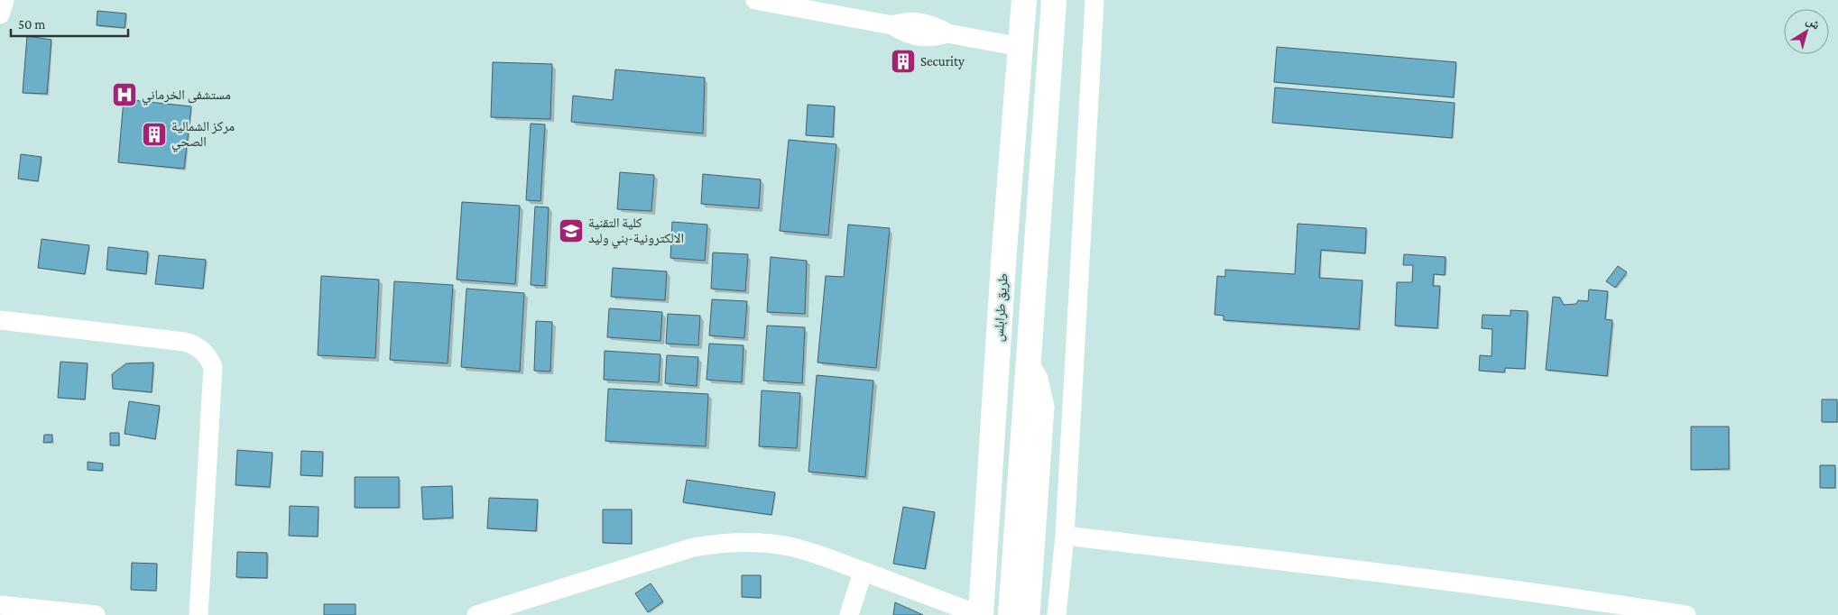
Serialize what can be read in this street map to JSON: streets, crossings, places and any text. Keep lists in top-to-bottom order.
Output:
{
  "streets": {
    "highway": ["طريق طرابلس"]
  },
  "places": {
    "building": ["Security", "مركز الشمالية الصحي"],
    "hospital": ["مستشفى الخرماني"],
    "school or university": ["كلية التقنية الالكترونية-بني وليد"]
  },
  "scale_bar": "50 m",
  "north": "top right"
}
